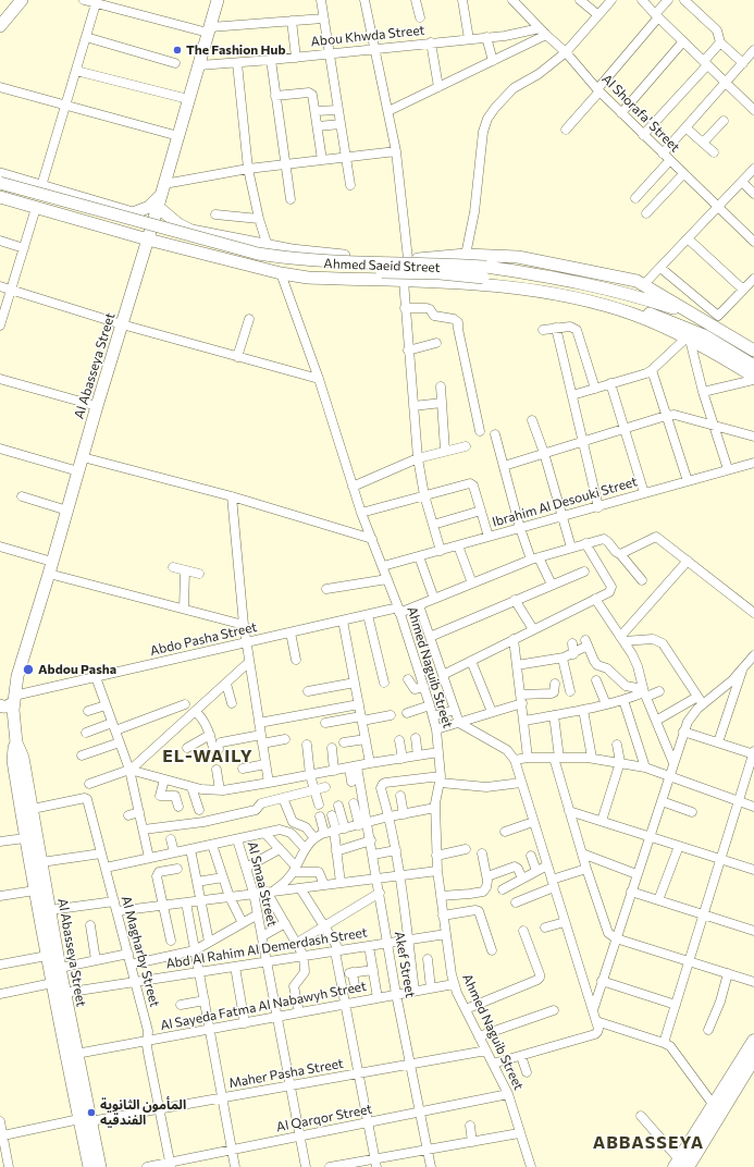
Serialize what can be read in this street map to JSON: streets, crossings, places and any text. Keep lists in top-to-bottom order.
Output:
{
  "streets": {
    "main road": ["Ahmed Saeid Street", "Al Abasseya Street"],
    "street": [
      "Abou Khwda Street",
      "Al Shorafa' Street",
      "Ibrahim Al Desouki Street",
      "Abdo Pasha Street",
      "Ahmed Naguib Street",
      "Al Smaa Street",
      "Abd Al Rahim Al Demerdash Street",
      "Al Magharby Street",
      "Akef Street",
      "Al Sayeda Fatma Al Nabawyh Street",
      "Maher Pasha Street",
      "Al Qarqor Street"
    ]
  },
  "crossings": [
    ["Abou Khwda Street", "Al Shorafa' Street"],
    ["Abou Khwda Street", "Al Abasseya Street"],
    ["Ahmed Saeid Street", "Al Abasseya Street"],
    ["Ahmed Saeid Street", "Ahmed Naguib Street"],
    ["Al Abasseya Street", "Abdo Pasha Street"],
    ["Al Abasseya Street", "Abd Al Rahim Al Demerdash Street"],
    ["Al Abasseya Street", "Al Magharby Street"],
    ["Al Abasseya Street", "Al Sayeda Fatma Al Nabawyh Street"],
    ["Al Abasseya Street", "Maher Pasha Street"],
    ["Ibrahim Al Desouki Street", "Ahmed Naguib Street"],
    ["Abdo Pasha Street", "Ahmed Naguib Street"],
    ["Ahmed Naguib Street", "Abd Al Rahim Al Demerdash Street"],
    ["Ahmed Naguib Street", "Al Sayeda Fatma Al Nabawyh Street"],
    ["Ahmed Naguib Street", "Maher Pasha Street"],
    ["Ahmed Naguib Street", "Al Qarqor Street"],
    ["Al Smaa Street", "Abd Al Rahim Al Demerdash Street"],
    ["Al Smaa Street", "Al Sayeda Fatma Al Nabawyh Street"],
    ["Al Smaa Street", "Maher Pasha Street"],
    ["Al Smaa Street", "Al Qarqor Street"],
    ["Abd Al Rahim Al Demerdash Street", "Al Magharby Street"],
    ["Abd Al Rahim Al Demerdash Street", "Akef Street"],
    ["Al Magharby Street", "Al Sayeda Fatma Al Nabawyh Street"],
    ["Al Magharby Street", "Maher Pasha Street"],
    ["Al Magharby Street", "Al Qarqor Street"],
    ["Akef Street", "Al Sayeda Fatma Al Nabawyh Street"],
    ["Akef Street", "Maher Pasha Street"],
    ["Akef Street", "Al Qarqor Street"]
  ],
  "districts": ["EL-WAILY", "ABBASSEYA"],
  "places": ["The Fashion Hub", "Abdou Pasha", "المأمون الثانوية الفندقيه"]
}
